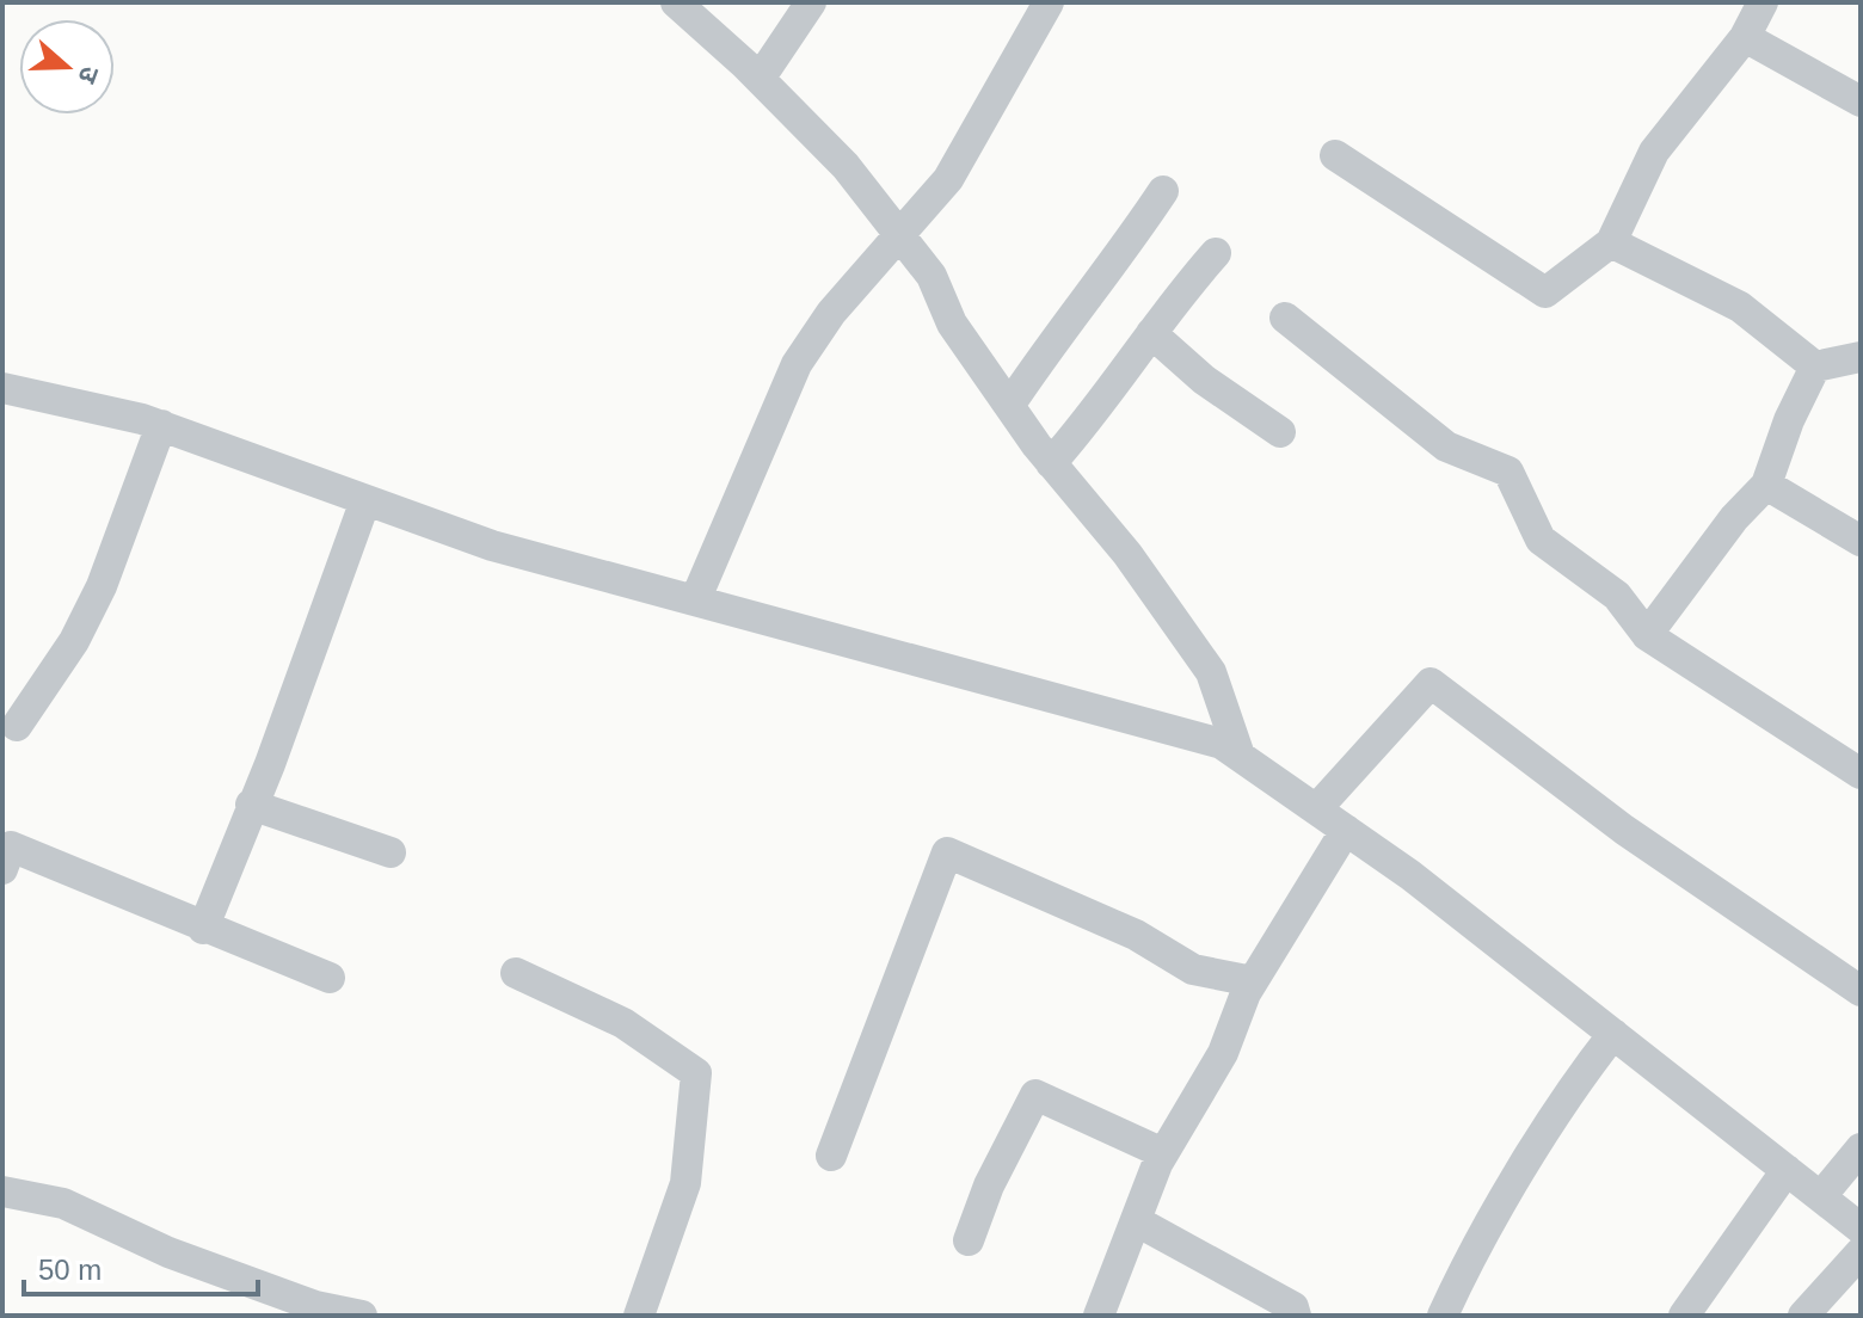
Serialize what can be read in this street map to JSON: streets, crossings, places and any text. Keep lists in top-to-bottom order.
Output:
{
  "scale_bar": "50 m",
  "north": "right"
}
